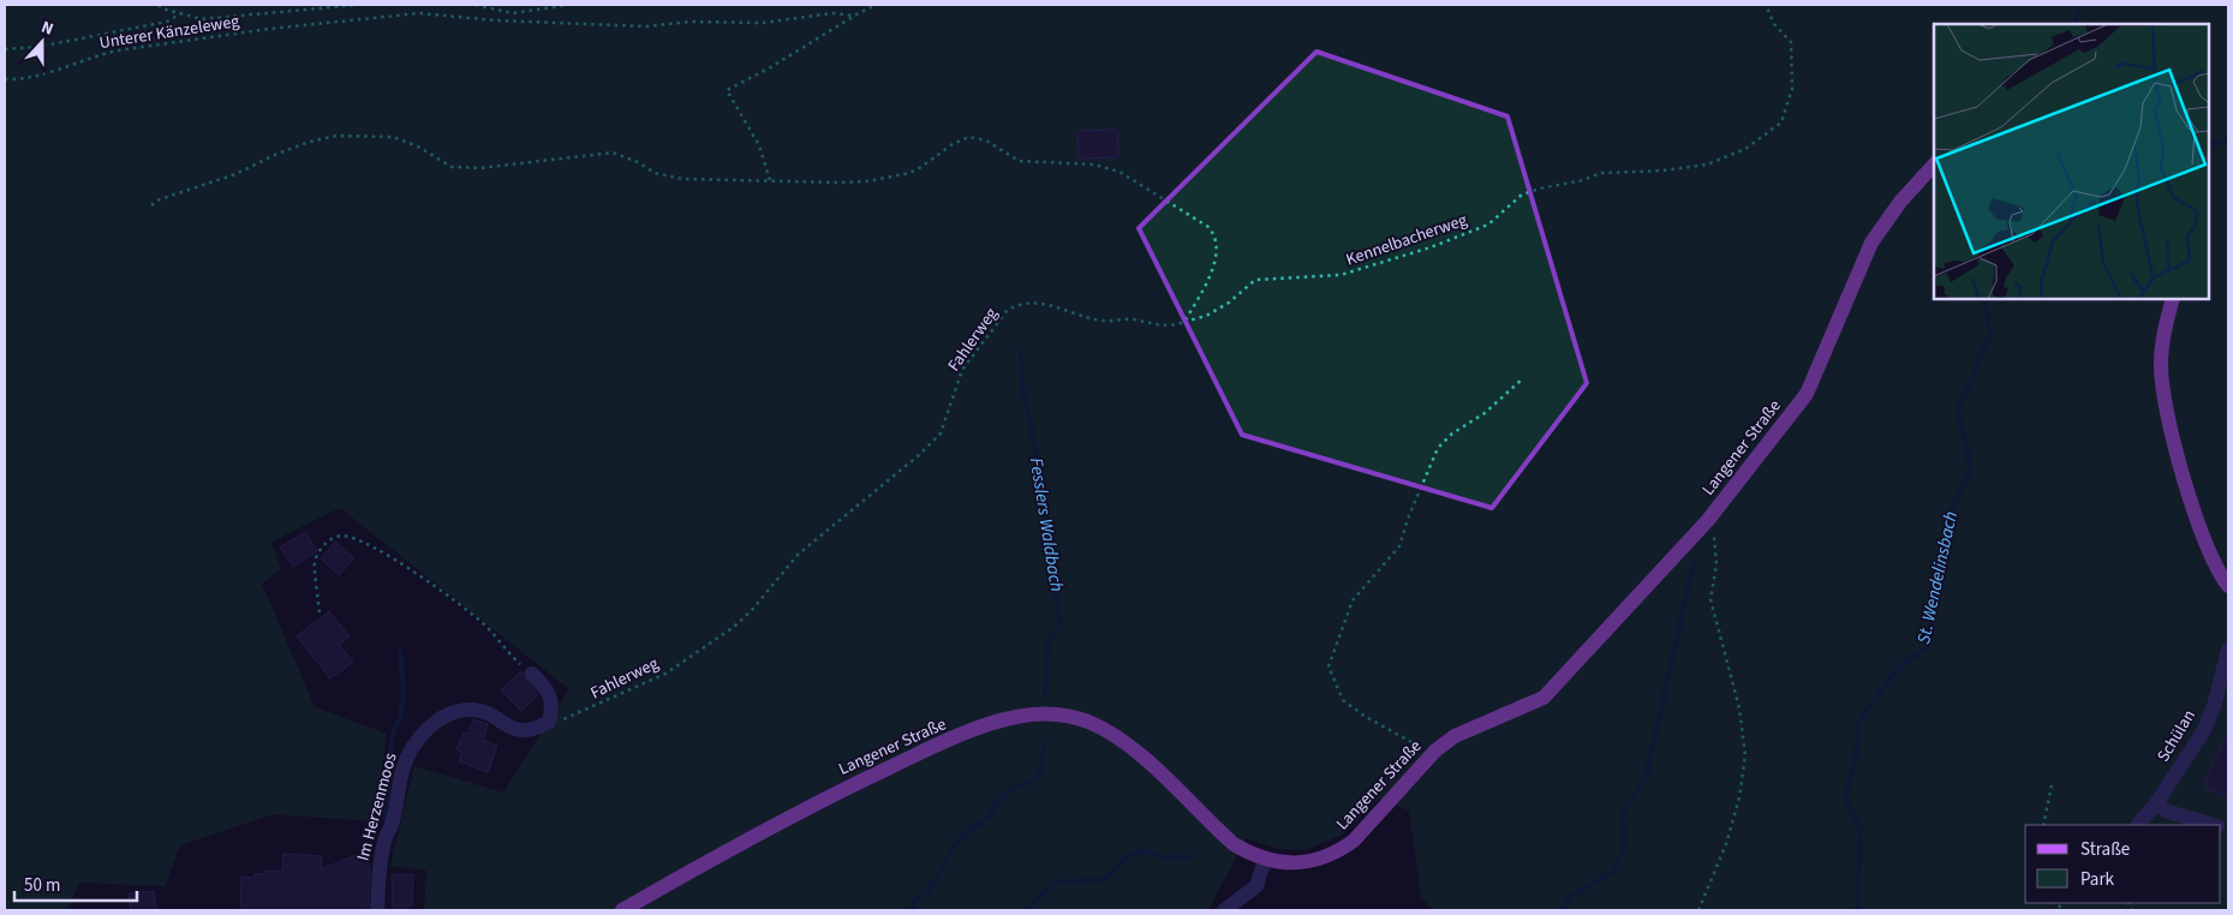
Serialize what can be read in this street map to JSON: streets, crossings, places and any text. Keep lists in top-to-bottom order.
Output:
{
  "streets": {
    "main road": ["Langener Straße"],
    "street": ["Schülan", "Im Herzenmoos"],
    "path": ["Unterer Känzeleweg", "Kennelbacherweg", "Fahlerweg"]
  },
  "crossings": [
    ["Kennelbacherweg", "Fahlerweg"]
  ],
  "water": ["Fesslers Waldbach", "St. Wendelinsbach"],
  "legend": ["Straße", "Park"],
  "scale_bar": "50 m",
  "north": "top"
}
